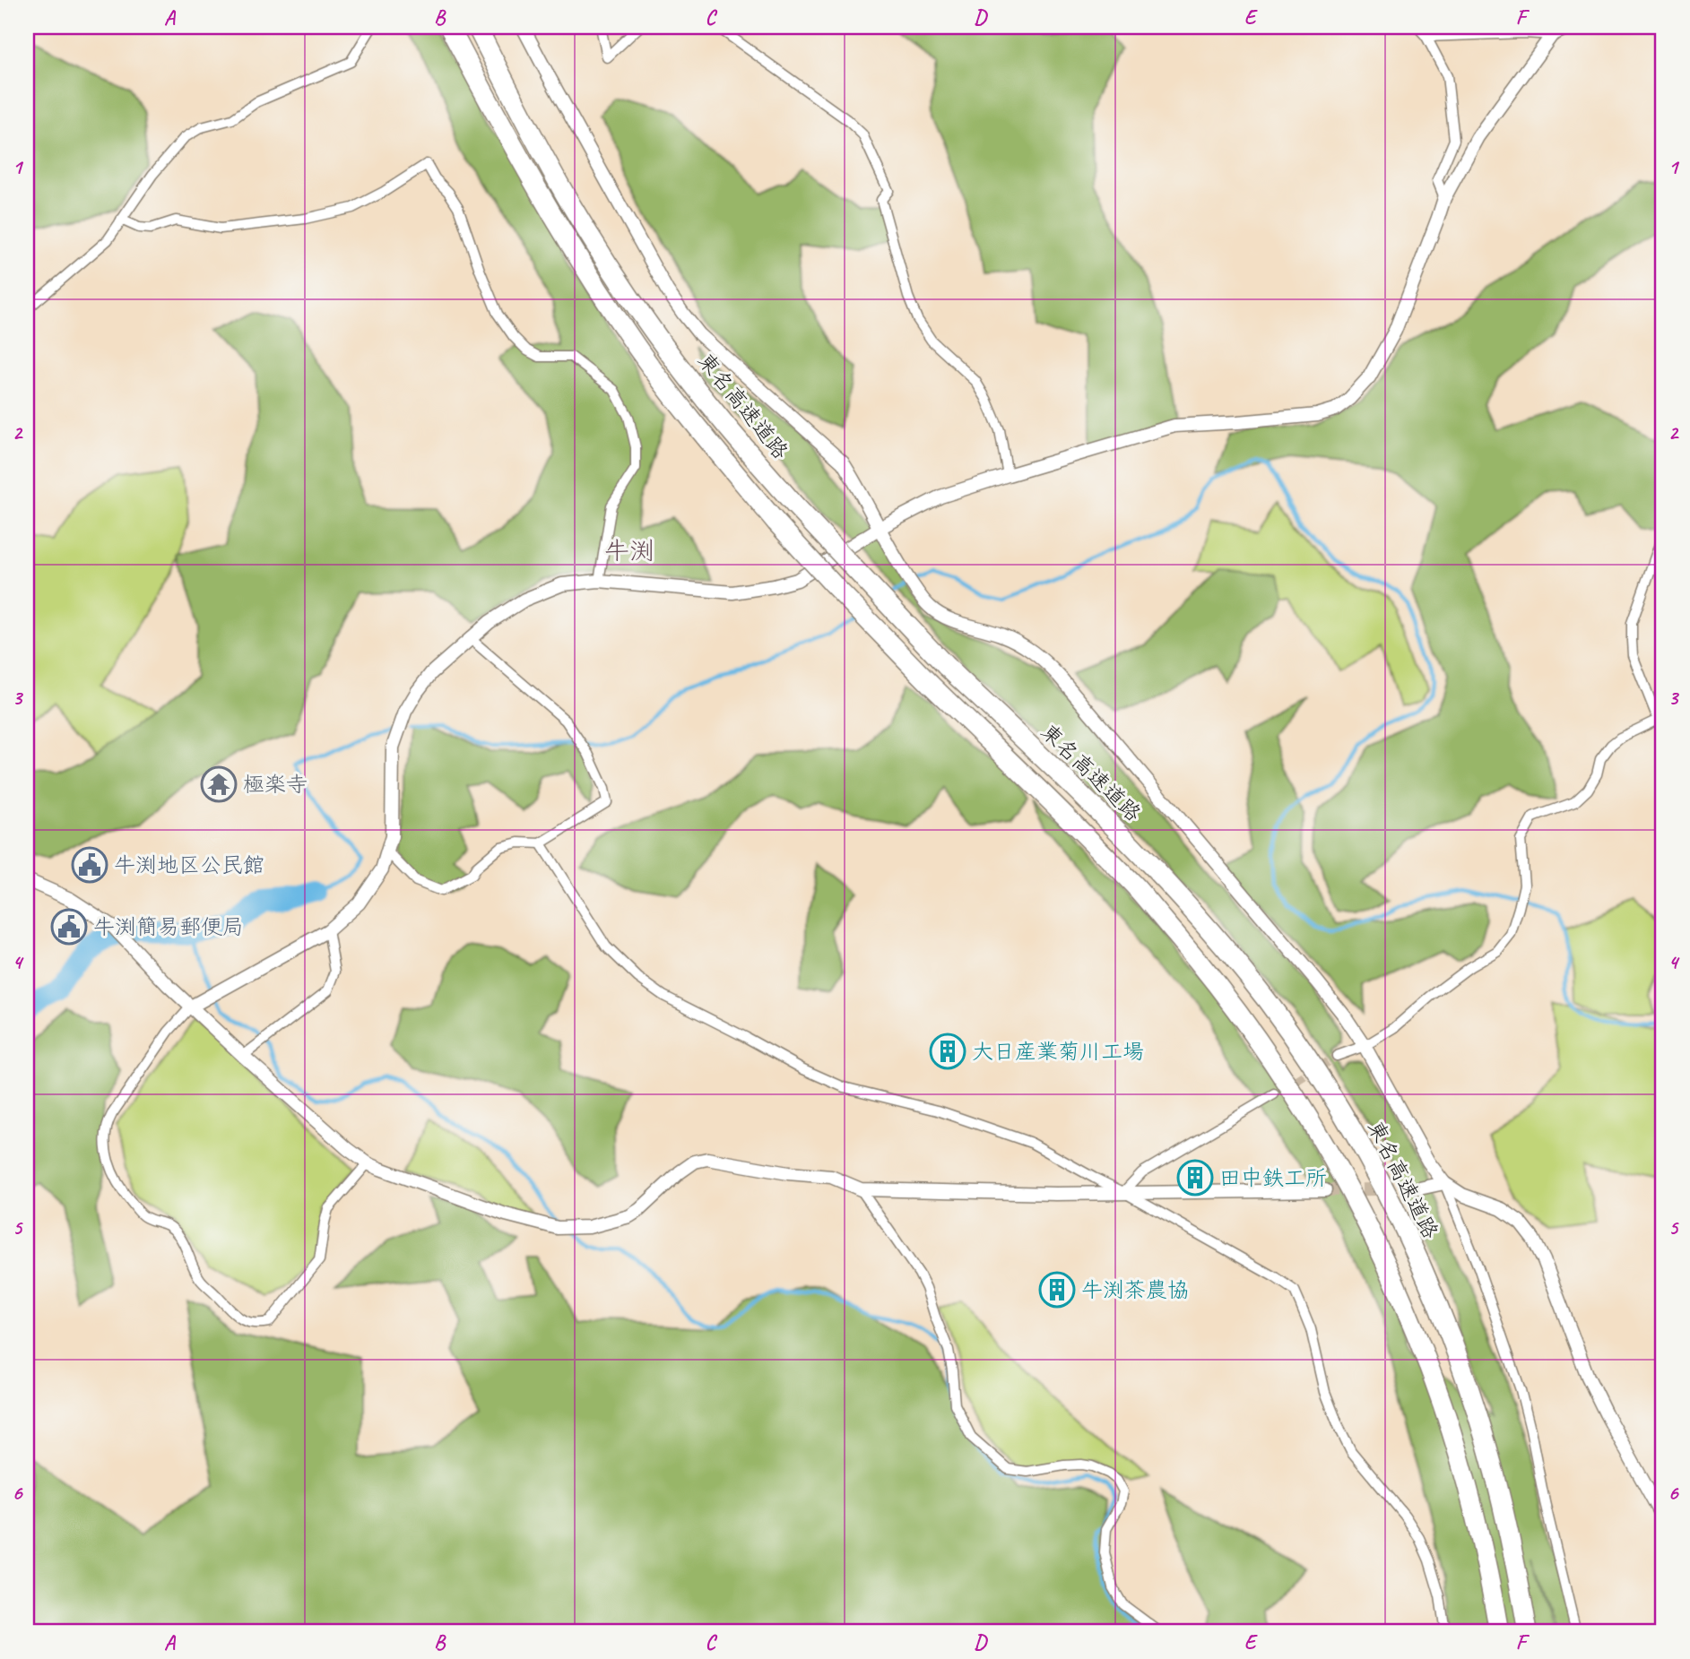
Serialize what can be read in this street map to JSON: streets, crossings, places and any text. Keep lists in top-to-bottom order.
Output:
{
  "streets": {
    "highway": ["東名高速道路"]
  },
  "districts": ["牛渕"],
  "places": {
    "temple": ["極楽寺"],
    "public building": ["牛渕地区公民館", "牛渕簡易郵便局"],
    "building": ["大日産業菊川工場", "田中鉄工所", "牛渕茶農協"]
  },
  "grid": {
    "columns": [
      "A",
      "B",
      "C",
      "D",
      "E",
      "F"
    ],
    "rows": [
      "1",
      "2",
      "3",
      "4",
      "5",
      "6"
    ]
  }
}
